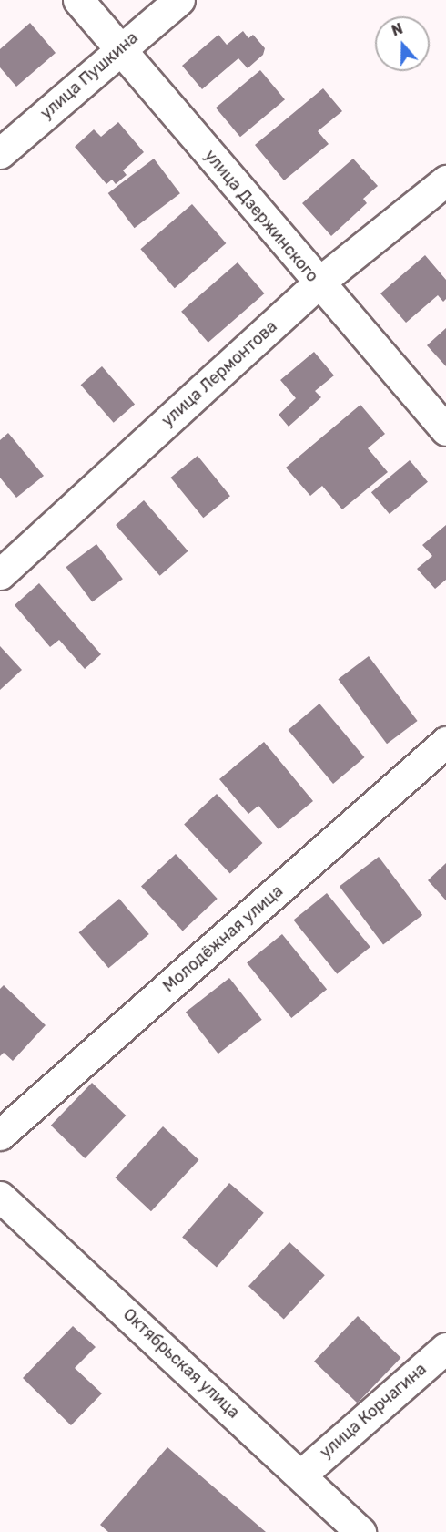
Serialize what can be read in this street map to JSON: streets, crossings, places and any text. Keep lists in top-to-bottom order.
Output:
{
  "streets": {
    "street": [
      "улица Пушкина",
      "улица Дзержинского",
      "улица Лермонтова",
      "Молодёжная улица",
      "Октябрьская улица",
      "улица Корчагина"
    ]
  },
  "crossings": [
    ["улица Пушкина", "улица Дзержинского"],
    ["улица Дзержинского", "улица Лермонтова"],
    ["Октябрьская улица", "улица Корчагина"]
  ],
  "north": "top"
}
